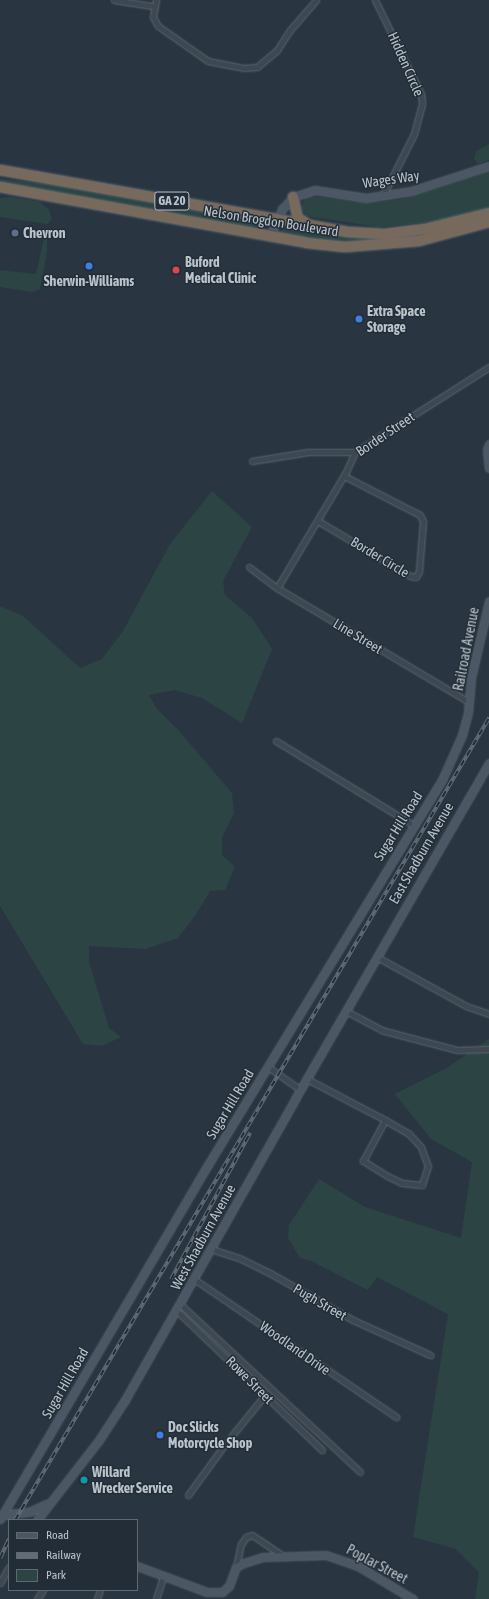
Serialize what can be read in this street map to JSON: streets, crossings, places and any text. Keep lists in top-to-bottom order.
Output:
{
  "streets": {
    "highway": ["GA 20", "Nelson Brogdon Boulevard"],
    "street": [
      "Hidden Circle",
      "Wages Way",
      "Border Street",
      "Border Circle",
      "Line Street",
      "Railroad Avenue",
      "Sugar Hill Road",
      "East Shadburn Avenue",
      "West Shadburn Avenue",
      "Pugh Street",
      "Woodland Drive",
      "Rowe Street",
      "Poplar Street"
    ]
  },
  "crossings": [
    ["Hidden Circle", "Wages Way"],
    ["Border Street", "Border Circle"],
    ["Border Street", "Line Street"],
    ["Line Street", "Railroad Avenue"],
    ["Line Street", "Sugar Hill Road"],
    ["Railroad Avenue", "Sugar Hill Road"],
    ["East Shadburn Avenue", "West Shadburn Avenue"],
    ["West Shadburn Avenue", "Pugh Street"],
    ["West Shadburn Avenue", "Woodland Drive"],
    ["West Shadburn Avenue", "Rowe Street"]
  ],
  "places": [
    "Chevron",
    "Sherwin-Williams",
    "Buford Medical Clinic",
    "Extra Space Storage",
    "Doc Slicks Motorcycle Shop",
    "Willard Wrecker Service"
  ],
  "legend": ["Road", "Railway", "Park"]
}
